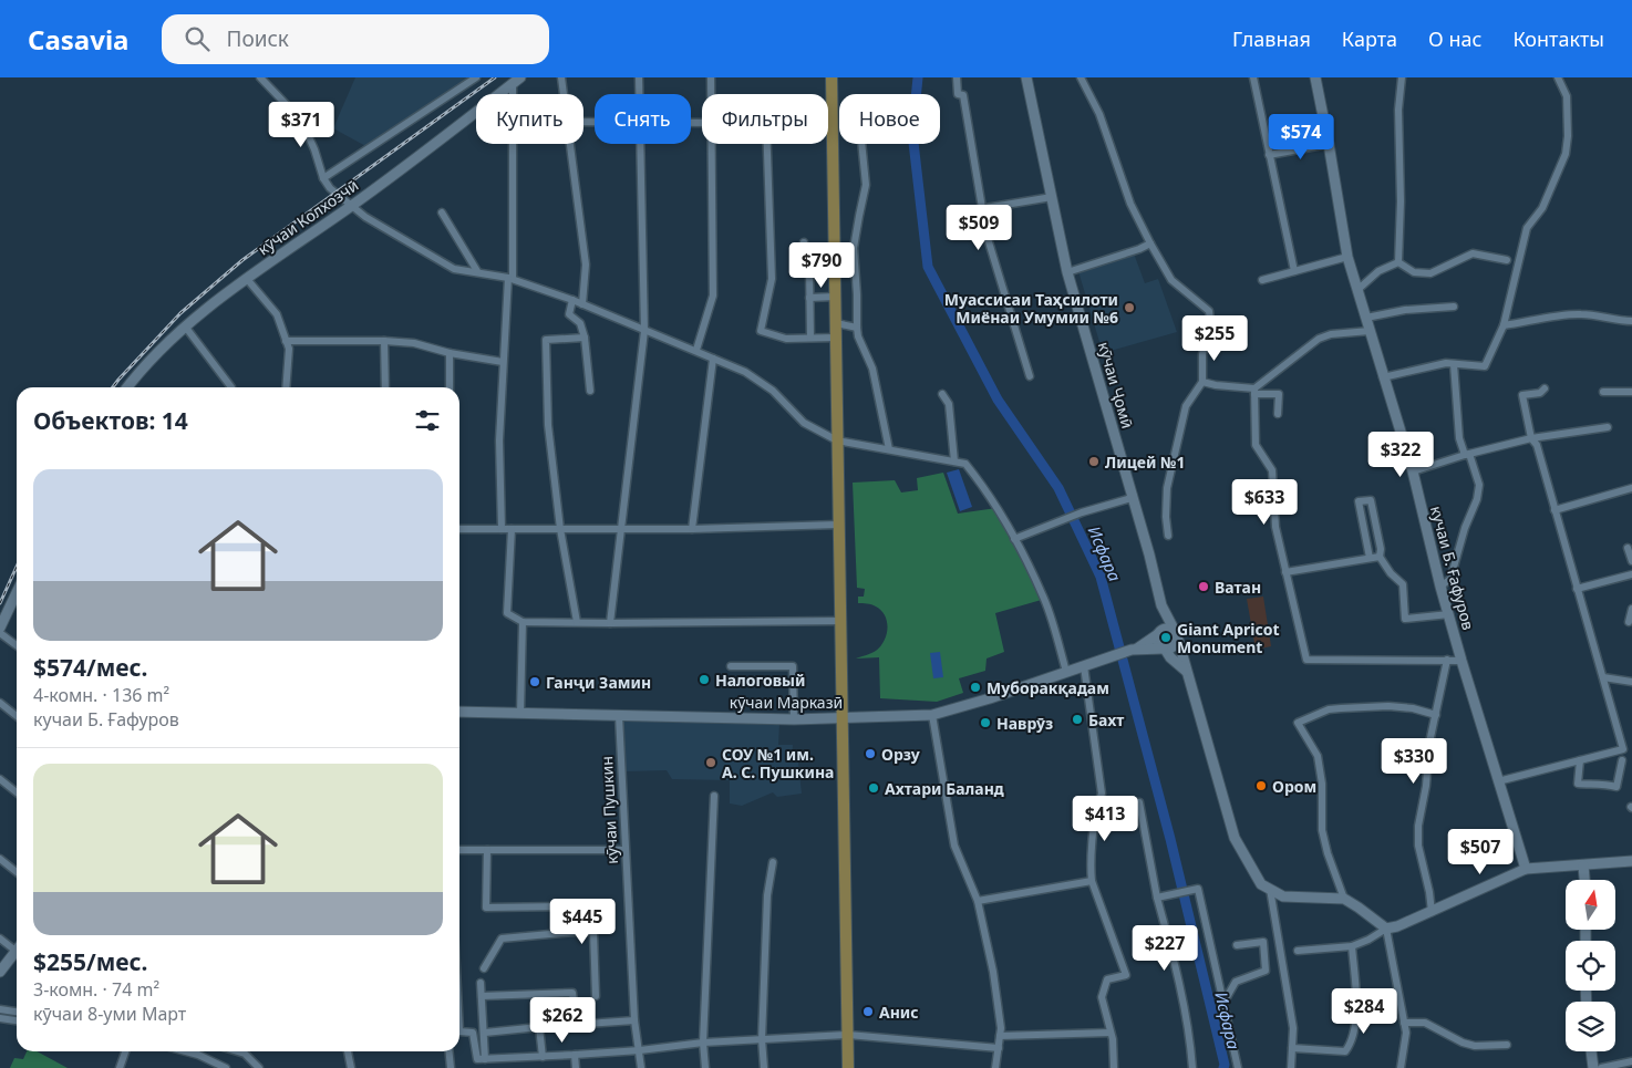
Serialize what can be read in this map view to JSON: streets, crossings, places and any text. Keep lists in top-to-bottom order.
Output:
{
  "streets": {
    "main road": [
      "кӯчаи Колхозчӣ",
      "кӯчаи Ҷомӣ",
      "кучаи Б. Ғафуров",
      "кӯчаи Марказӣ"
    ],
    "street": ["кӯчаи Пушкин"]
  },
  "crossings": [
    ["кӯчаи Марказӣ", "кӯчаи Пушкин"]
  ],
  "water": ["Исфара"],
  "places": [
    "Муассисаи Таҳсилоти Миёнаи Умумии №6",
    "Лицей №1",
    "Ватан",
    "Giant Apricot Monument",
    "Налоговый",
    "Ганҷи Замин",
    "Муборакқадам",
    "Бахт",
    "Наврӯз",
    "Орзу",
    "СОУ №1 им. А. С. Пушкина",
    "Ором",
    "Ахтари Баланд",
    "Анис"
  ],
  "north": "top",
  "page": {
    "header": "Casavia",
    "search": "Поиск",
    "nav": [
      "Главная",
      "Карта",
      "О нас",
      "Контакты"
    ],
    "chip": [
      "Купить",
      "Снять",
      "Фильтры",
      "Новое"
    ],
    "price": [
      "$371",
      "$574",
      "$509",
      "$790",
      "$255",
      "$322",
      "$633",
      "$330",
      "$413",
      "$507",
      "$445",
      "$227",
      "$284",
      "$262"
    ],
    "heading": "Объектов: 14",
    "list": [
      {
        "name": "$574/мес.",
        "note": "4-комн. · 136 m² · кучаи Б. Ғафуров"
      },
      {
        "name": "$255/мес.",
        "note": "3-комн. · 74 m² · кӯчаи 8-уми Март"
      }
    ]
  }
}
